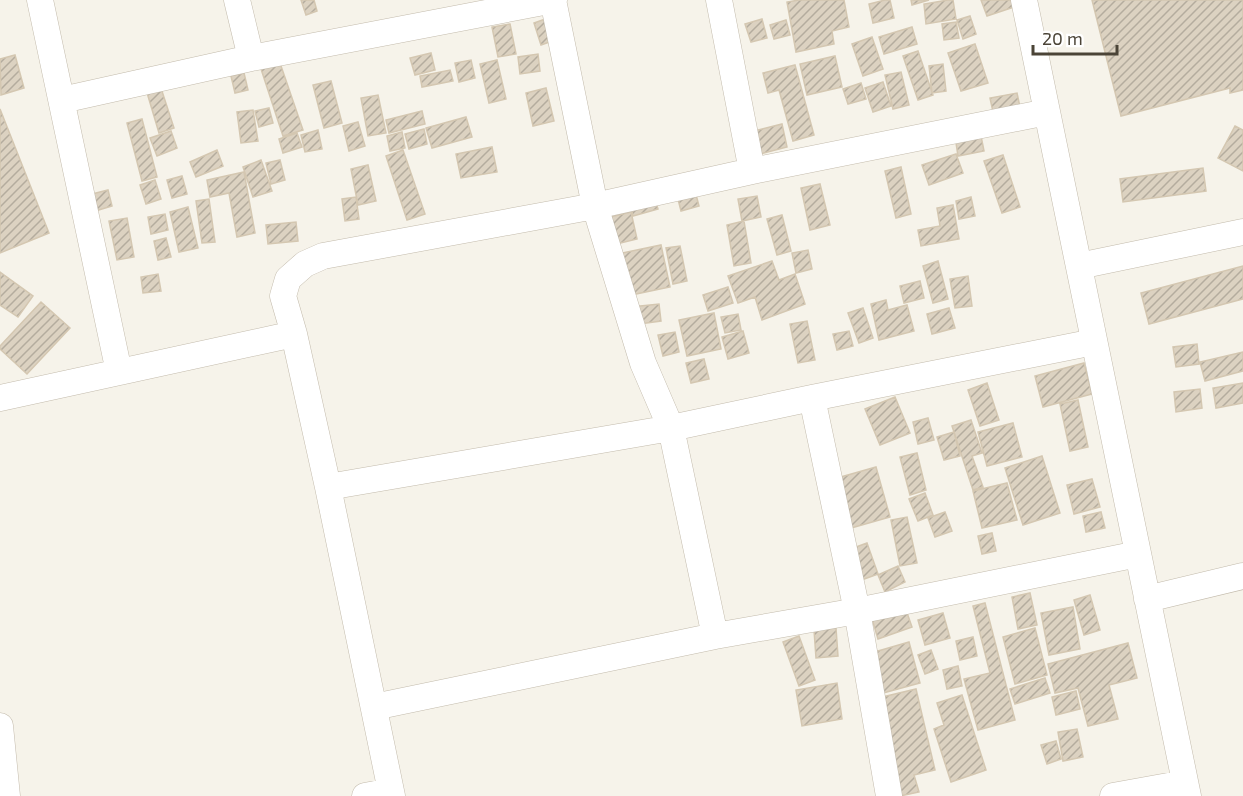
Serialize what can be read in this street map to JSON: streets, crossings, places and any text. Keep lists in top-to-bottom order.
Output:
{
  "scale_bar": "20 m"
}
